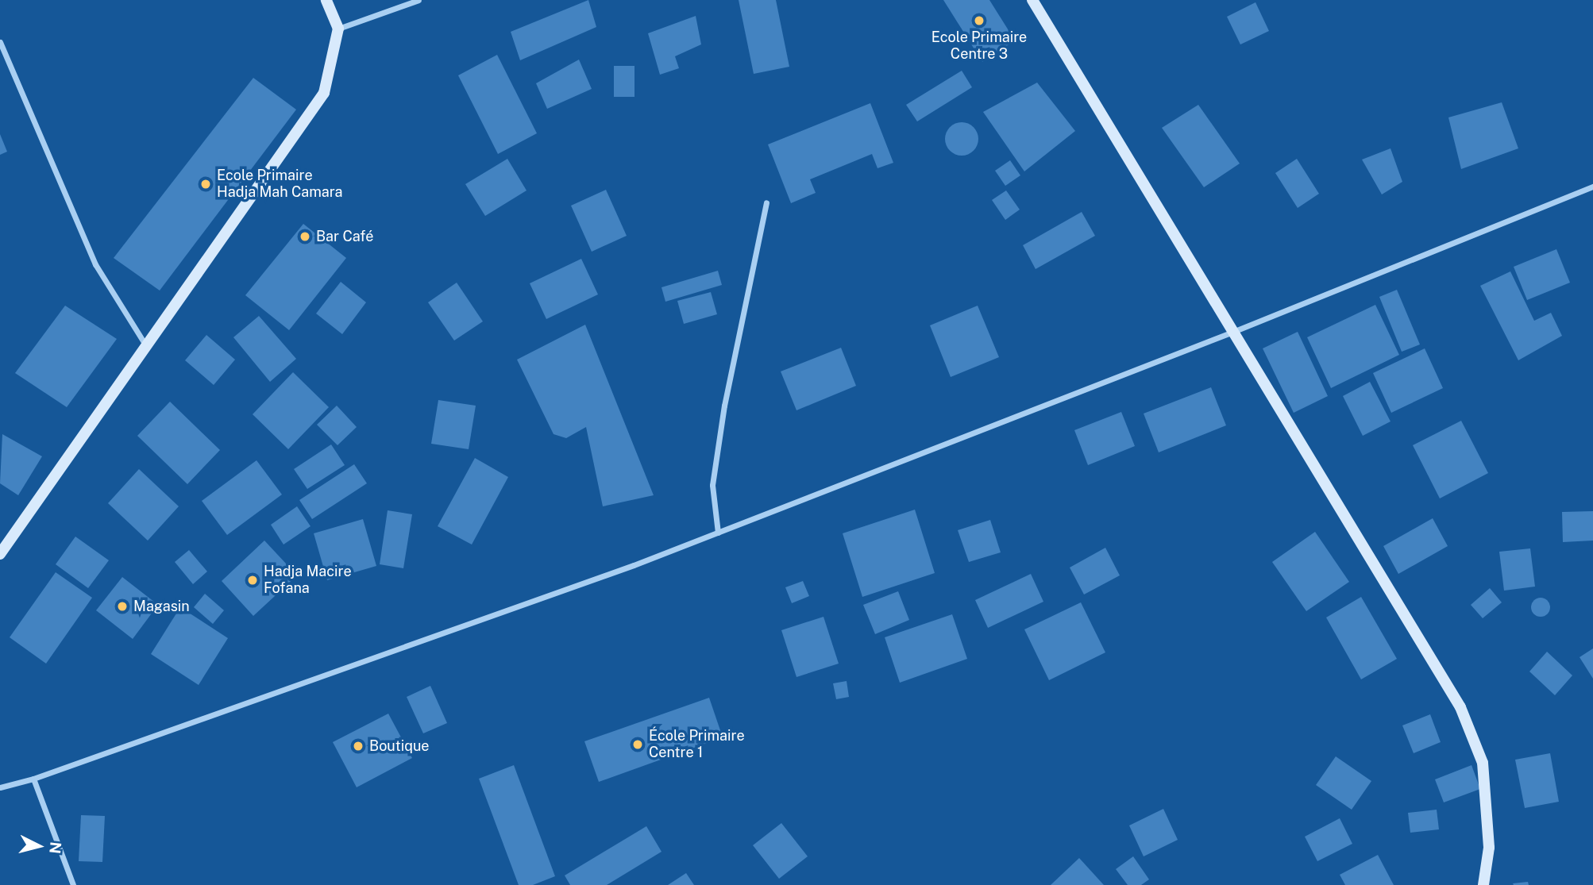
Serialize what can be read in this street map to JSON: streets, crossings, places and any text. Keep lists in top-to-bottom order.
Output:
{
  "places": [
    "Ecole Primaire Centre 3",
    "Ecole Primaire Hadja Mah Camara",
    "Bar Café",
    "Hadja Macire Fofana",
    "Magasin",
    "École Primaire Centre 1",
    "Boutique"
  ],
  "north": "right"
}
